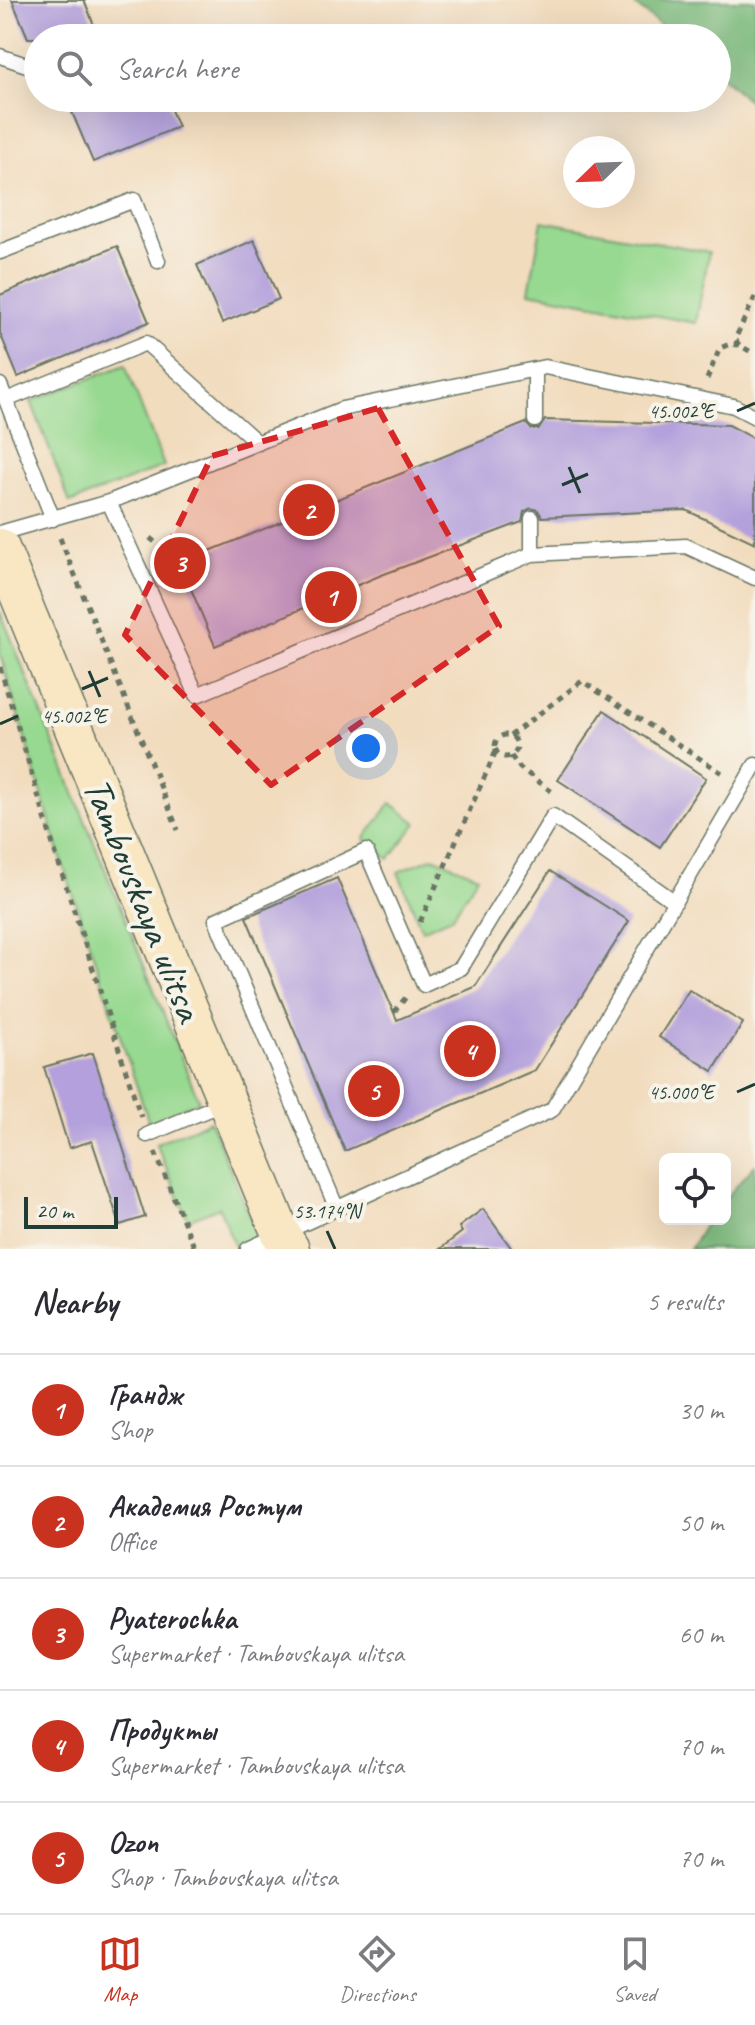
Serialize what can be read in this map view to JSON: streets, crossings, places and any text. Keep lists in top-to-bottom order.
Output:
{
  "streets": {
    "main road": ["Tambovskaya ulitsa"]
  },
  "scale_bar": "20 m",
  "north": "bottom left",
  "page": {
    "search": "Search here",
    "pins": [
      "2",
      "3",
      "1",
      "4",
      "5"
    ],
    "scale": "20 m",
    "heading": ["Nearby", "5 results"],
    "list": [
      {
        "mark": "1",
        "name": "Грандж",
        "note": "Shop",
        "value": "30 m"
      },
      {
        "mark": "2",
        "name": "Академия Ростум",
        "note": "Office",
        "value": "50 m"
      },
      {
        "mark": "3",
        "name": "Pyaterochka",
        "note": "Supermarket · Tambovskaya ulitsa",
        "value": "60 m"
      },
      {
        "mark": "4",
        "name": "Продукты",
        "note": "Supermarket · Tambovskaya ulitsa",
        "value": "70 m"
      },
      {
        "mark": "5",
        "name": "Ozon",
        "note": "Shop · Tambovskaya ulitsa",
        "value": "70 m"
      }
    ],
    "nav": ["Map", "Directions", "Saved"]
  },
  "coordinates": ["45.002°E", "45.000°E", "53.174°N"]
}
